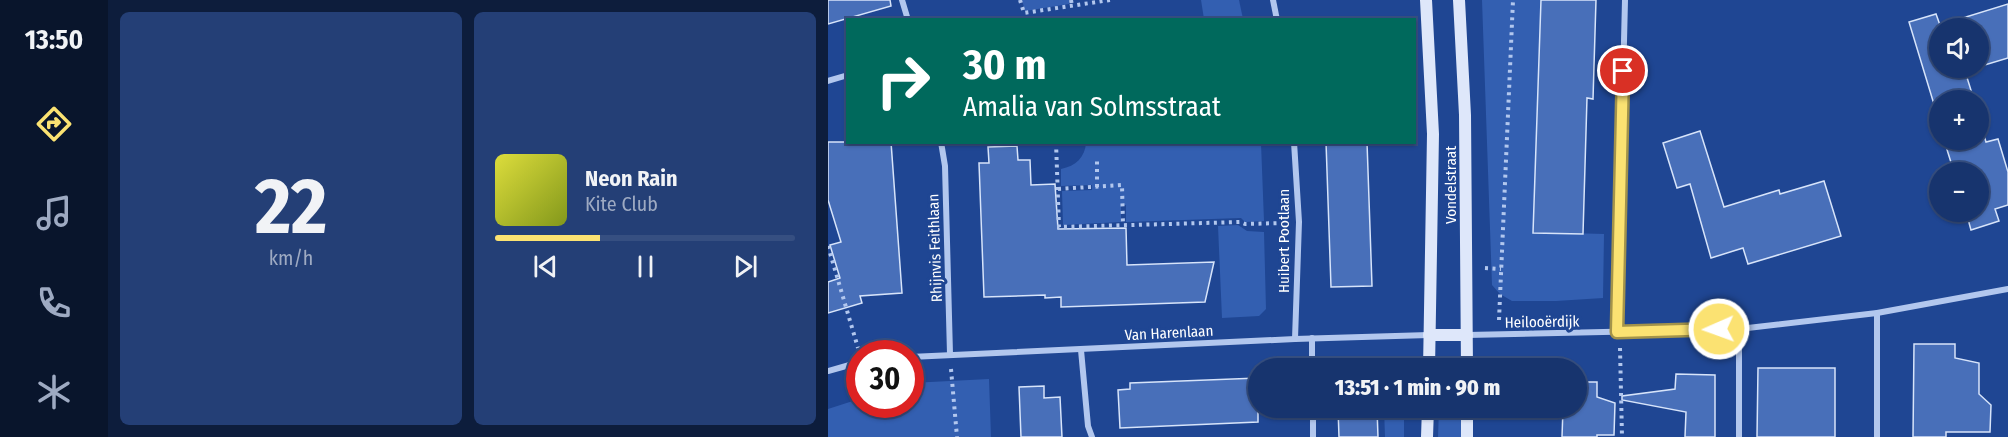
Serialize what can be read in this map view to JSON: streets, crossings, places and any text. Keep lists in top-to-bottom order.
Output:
{
  "streets": {
    "street": [
      "Vondelstraat",
      "Huibert Pootlaan",
      "Rhijnvis Feithlaan",
      "Heilooërdijk",
      "Van Harenlaan"
    ]
  },
  "crossings": [
    ["Vondelstraat", "Heilooërdijk"],
    ["Vondelstraat", "Van Harenlaan"],
    ["Huibert Pootlaan", "Van Harenlaan"],
    ["Rhijnvis Feithlaan", "Van Harenlaan"]
  ],
  "page": {
    "tabs": "13:50",
    "tile": ["22", "km/h"],
    "map_buttons": ["+", "−"],
    "turn": ["30 m", "Amalia van Solmsstraat"],
    "song": ["Neon Rain", "Kite Club"],
    "limit": "30",
    "trip": "13:51 · 1 min · 90 m"
  }
}
